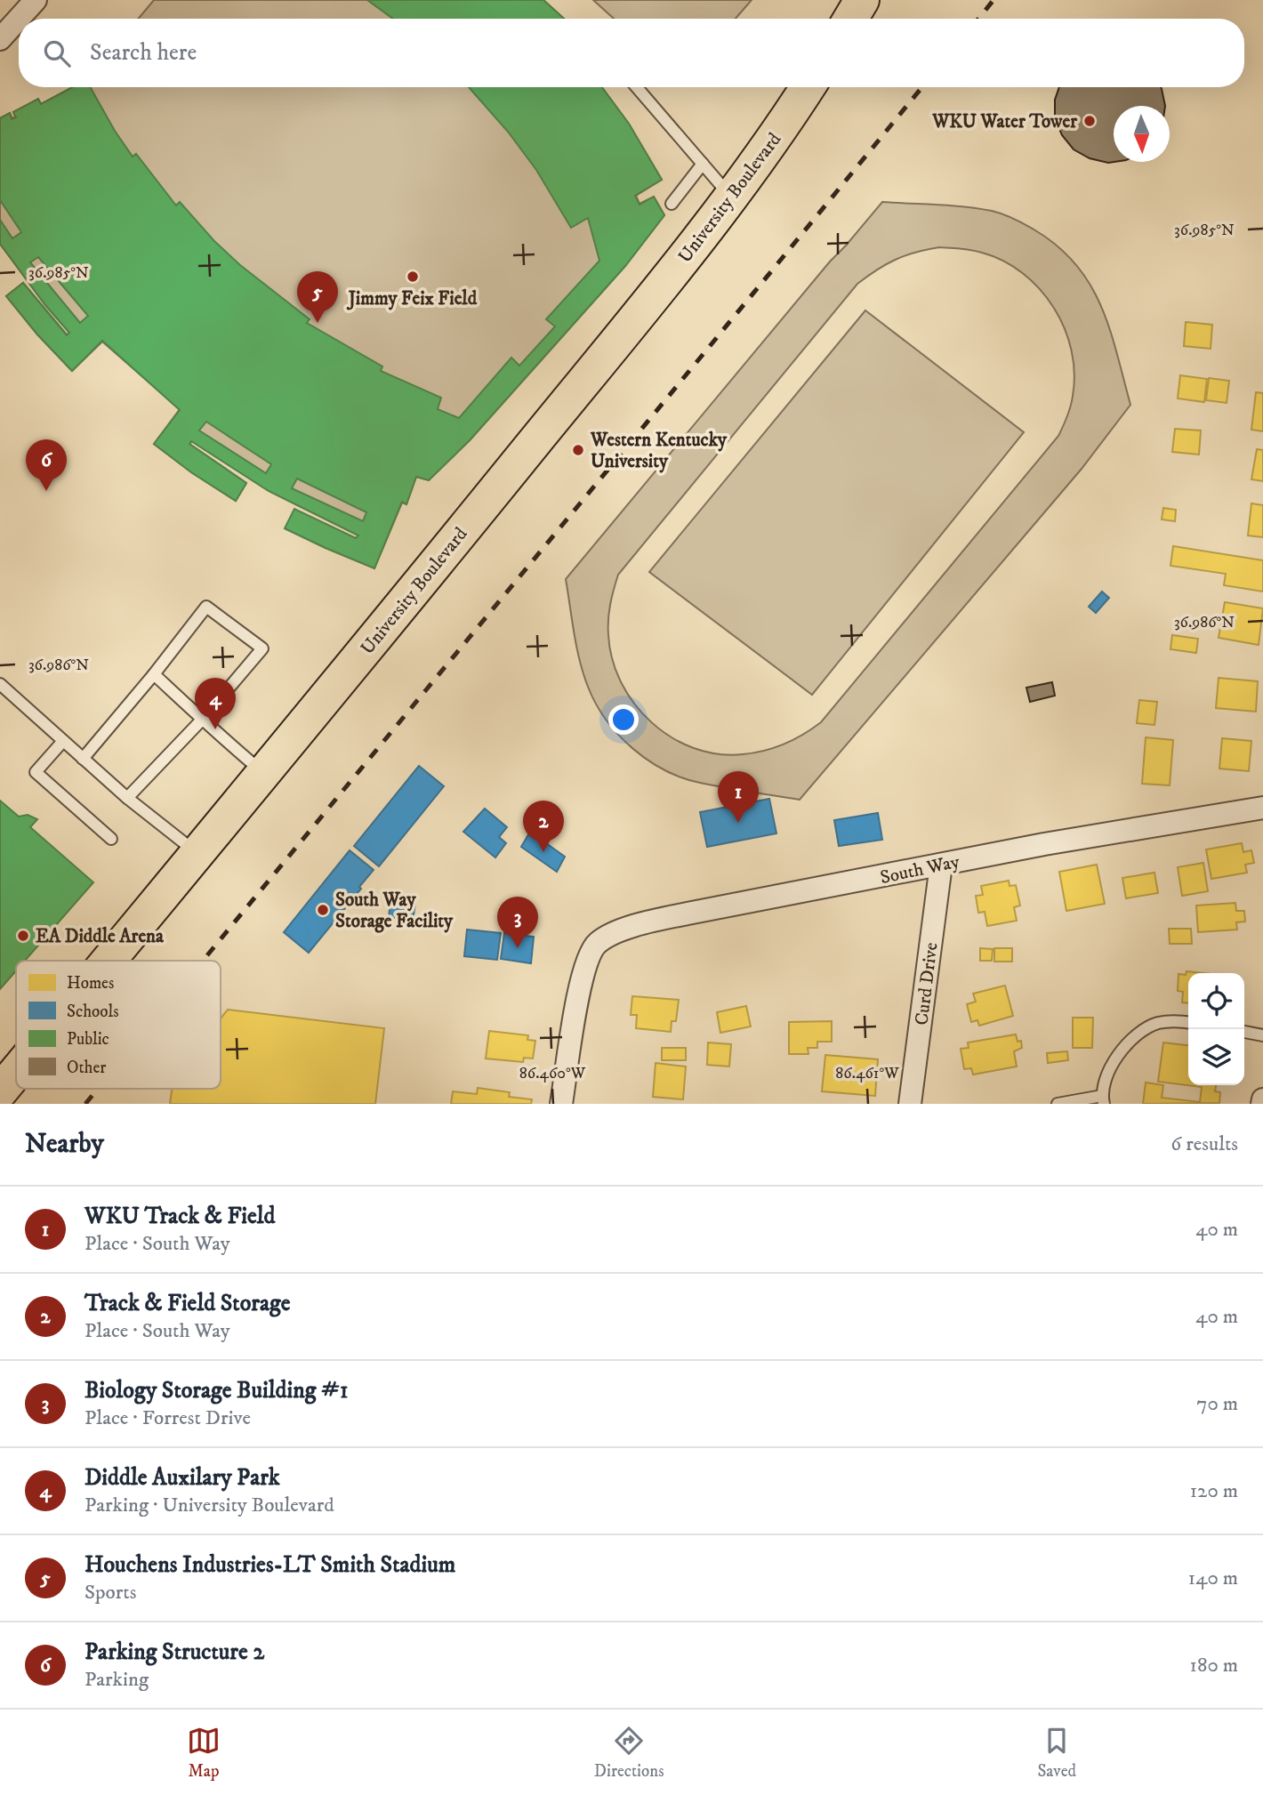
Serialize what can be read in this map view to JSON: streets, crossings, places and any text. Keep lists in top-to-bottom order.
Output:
{
  "streets": {
    "main road": ["University Boulevard"],
    "street": ["South Way", "Curd Drive"]
  },
  "crossings": [
    ["South Way", "Curd Drive"]
  ],
  "places": [
    "WKU Water Tower",
    "Jimmy Feix Field",
    "Western Kentucky University",
    "South Way Storage Facility",
    "EA Diddle Arena"
  ],
  "legend": [
    "Homes",
    "Schools",
    "Public",
    "Other"
  ],
  "north": "bottom",
  "page": {
    "search": "Search here",
    "pins": [
      "5",
      "6",
      "4",
      "1",
      "2",
      "3"
    ],
    "heading": ["Nearby", "6 results"],
    "list": [
      {
        "mark": "1",
        "name": "WKU Track & Field",
        "note": "Place · South Way",
        "value": "40 m"
      },
      {
        "mark": "2",
        "name": "Track & Field Storage",
        "note": "Place · South Way",
        "value": "40 m"
      },
      {
        "mark": "3",
        "name": "Biology Storage Building #1",
        "note": "Place · Forrest Drive",
        "value": "70 m"
      },
      {
        "mark": "4",
        "name": "Diddle Auxilary Park",
        "note": "Parking · University Boulevard",
        "value": "120 m"
      },
      {
        "mark": "5",
        "name": "Houchens Industries-LT Smith Stadium",
        "note": "Sports",
        "value": "140 m"
      },
      {
        "mark": "6",
        "name": "Parking Structure 2",
        "note": "Parking",
        "value": "180 m"
      }
    ],
    "nav": ["Map", "Directions", "Saved"]
  },
  "coordinates": [
    "36.985°N",
    "36.986°N",
    "86.460°W",
    "86.461°W"
  ]
}
